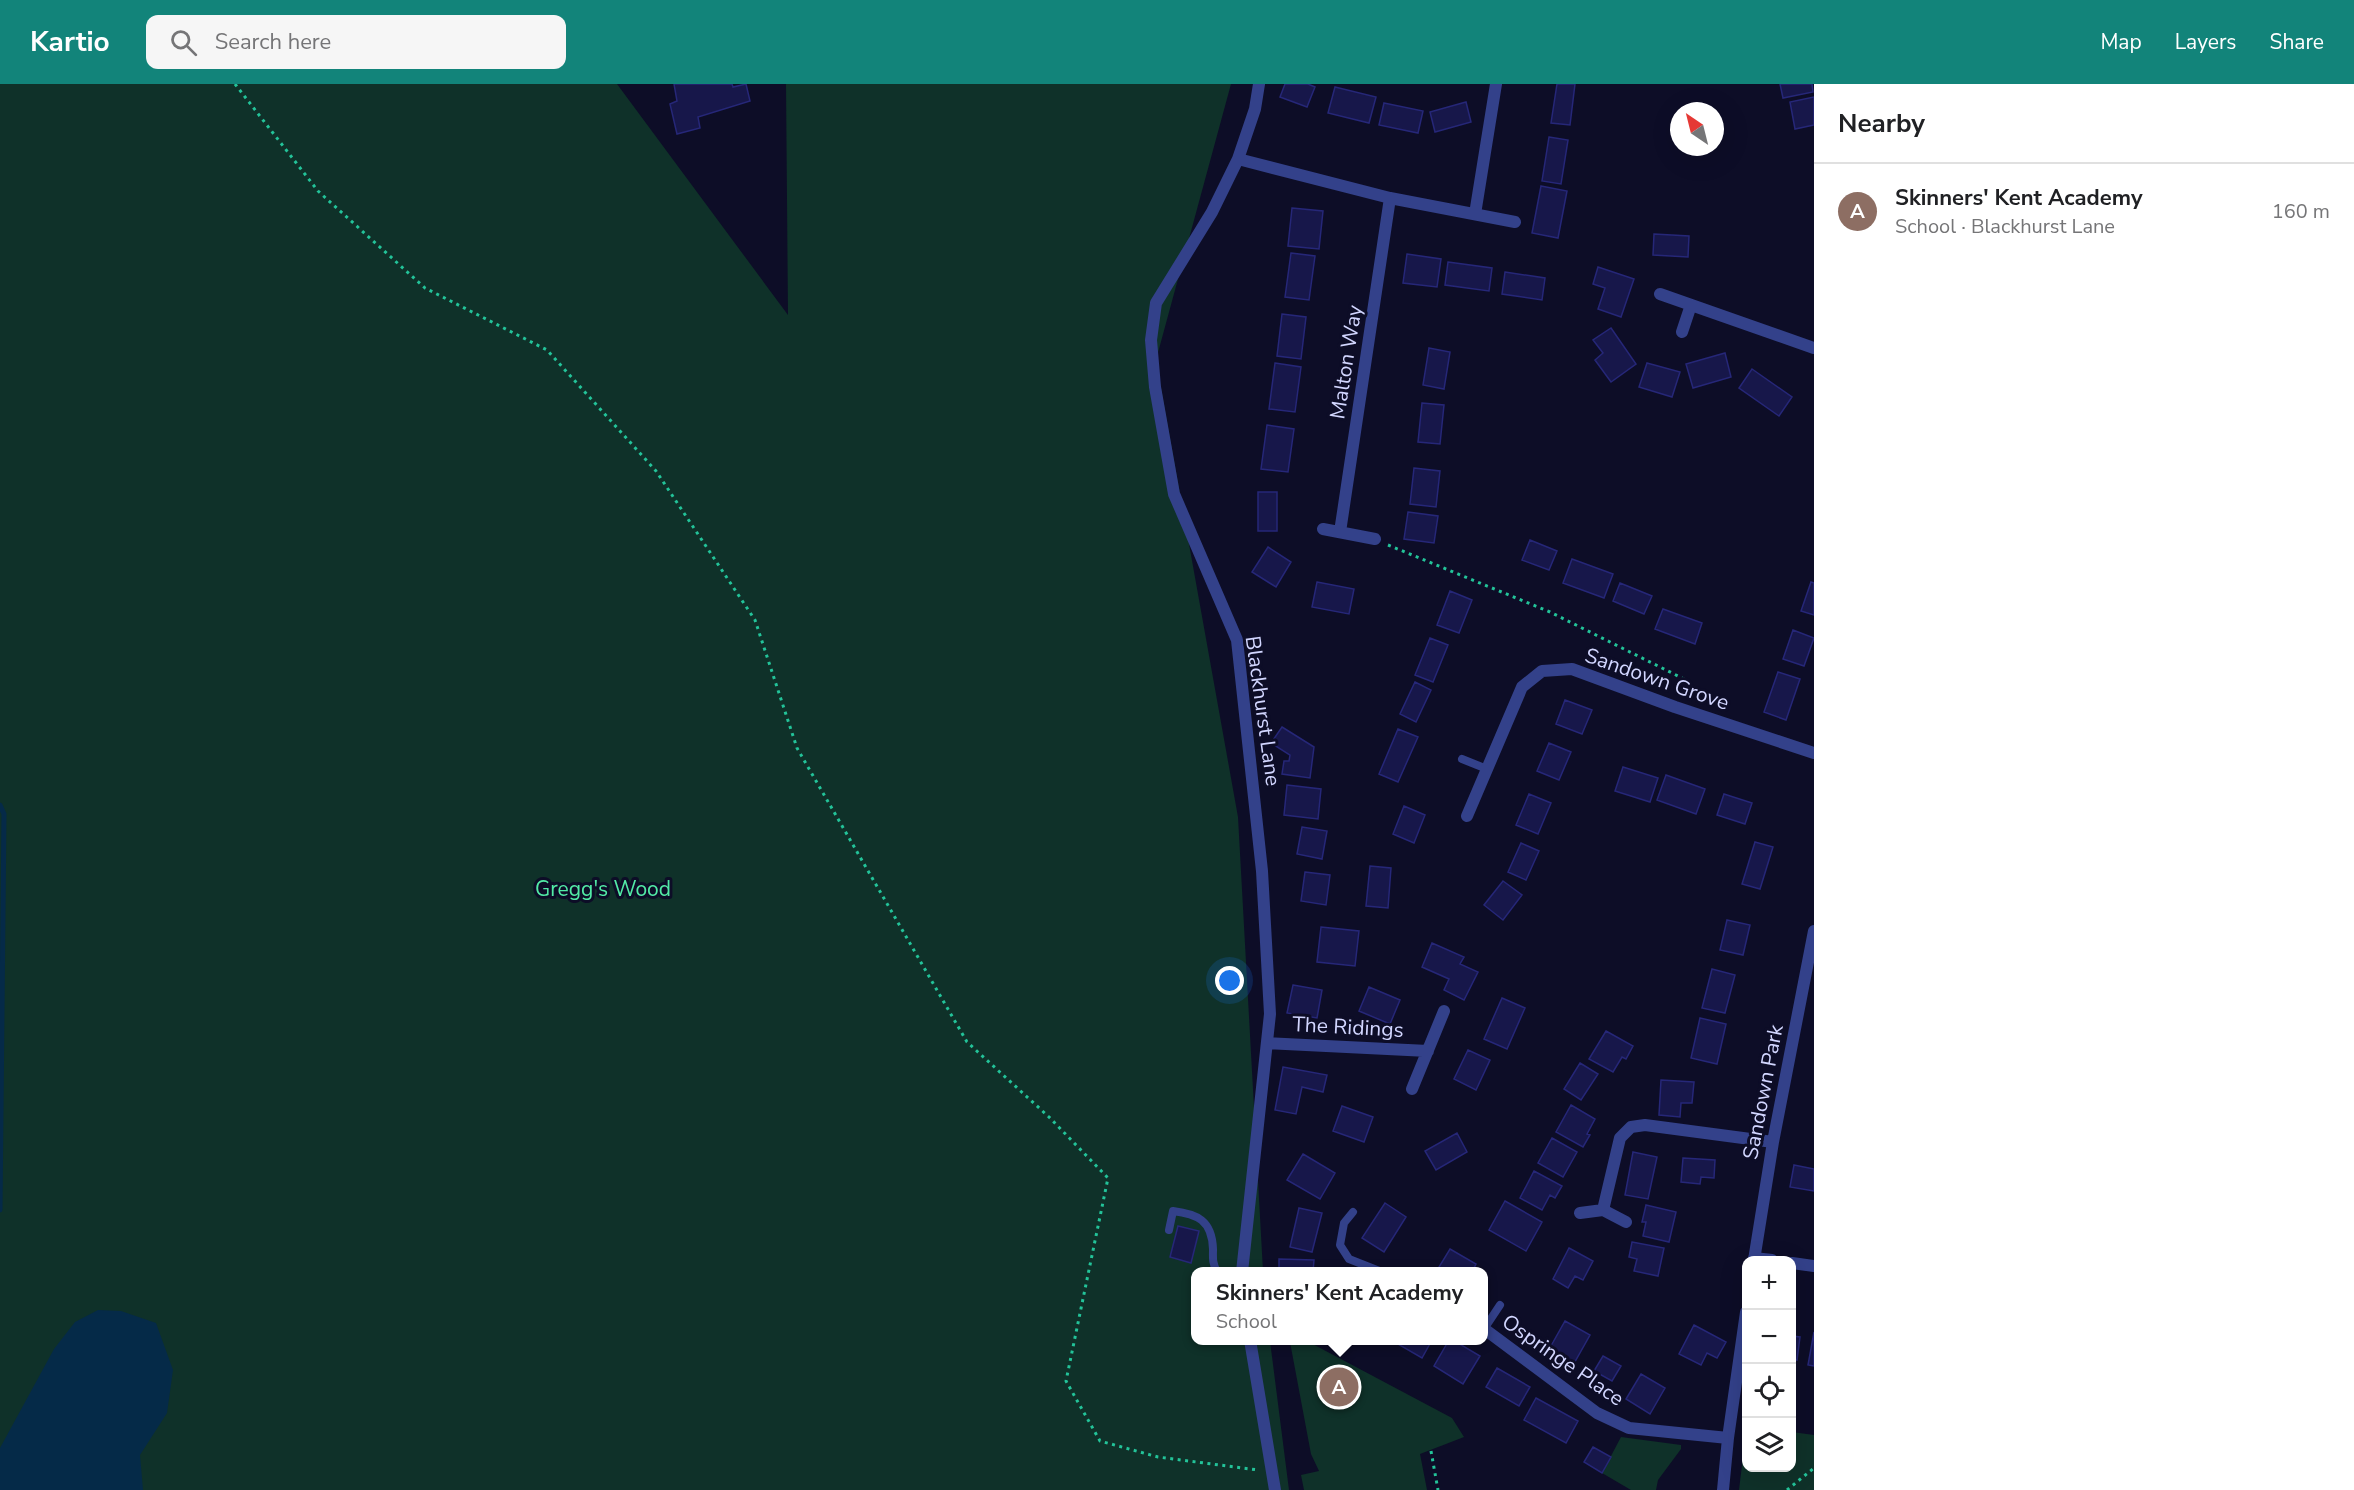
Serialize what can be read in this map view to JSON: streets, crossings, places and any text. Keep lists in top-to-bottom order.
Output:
{
  "streets": {
    "street": [
      "Malton Way",
      "Sandown Grove",
      "Blackhurst Lane",
      "The Ridings",
      "Sandown Park",
      "Ospringe Place"
    ]
  },
  "crossings": [
    ["Blackhurst Lane", "The Ridings"]
  ],
  "parks": ["Gregg's Wood"],
  "north": "top left",
  "page": {
    "header": "Kartio",
    "search": "Search here",
    "nav": ["Map", "Layers", "Share"],
    "heading": "Nearby",
    "list": [
      {
        "mark": "A",
        "name": "Skinners' Kent Academy",
        "note": "School · Blackhurst Lane",
        "value": "160 m"
      }
    ],
    "map_buttons": ["+", "−"],
    "popup": ["Skinners' Kent Academy", "School"],
    "pins": "A"
  }
}
